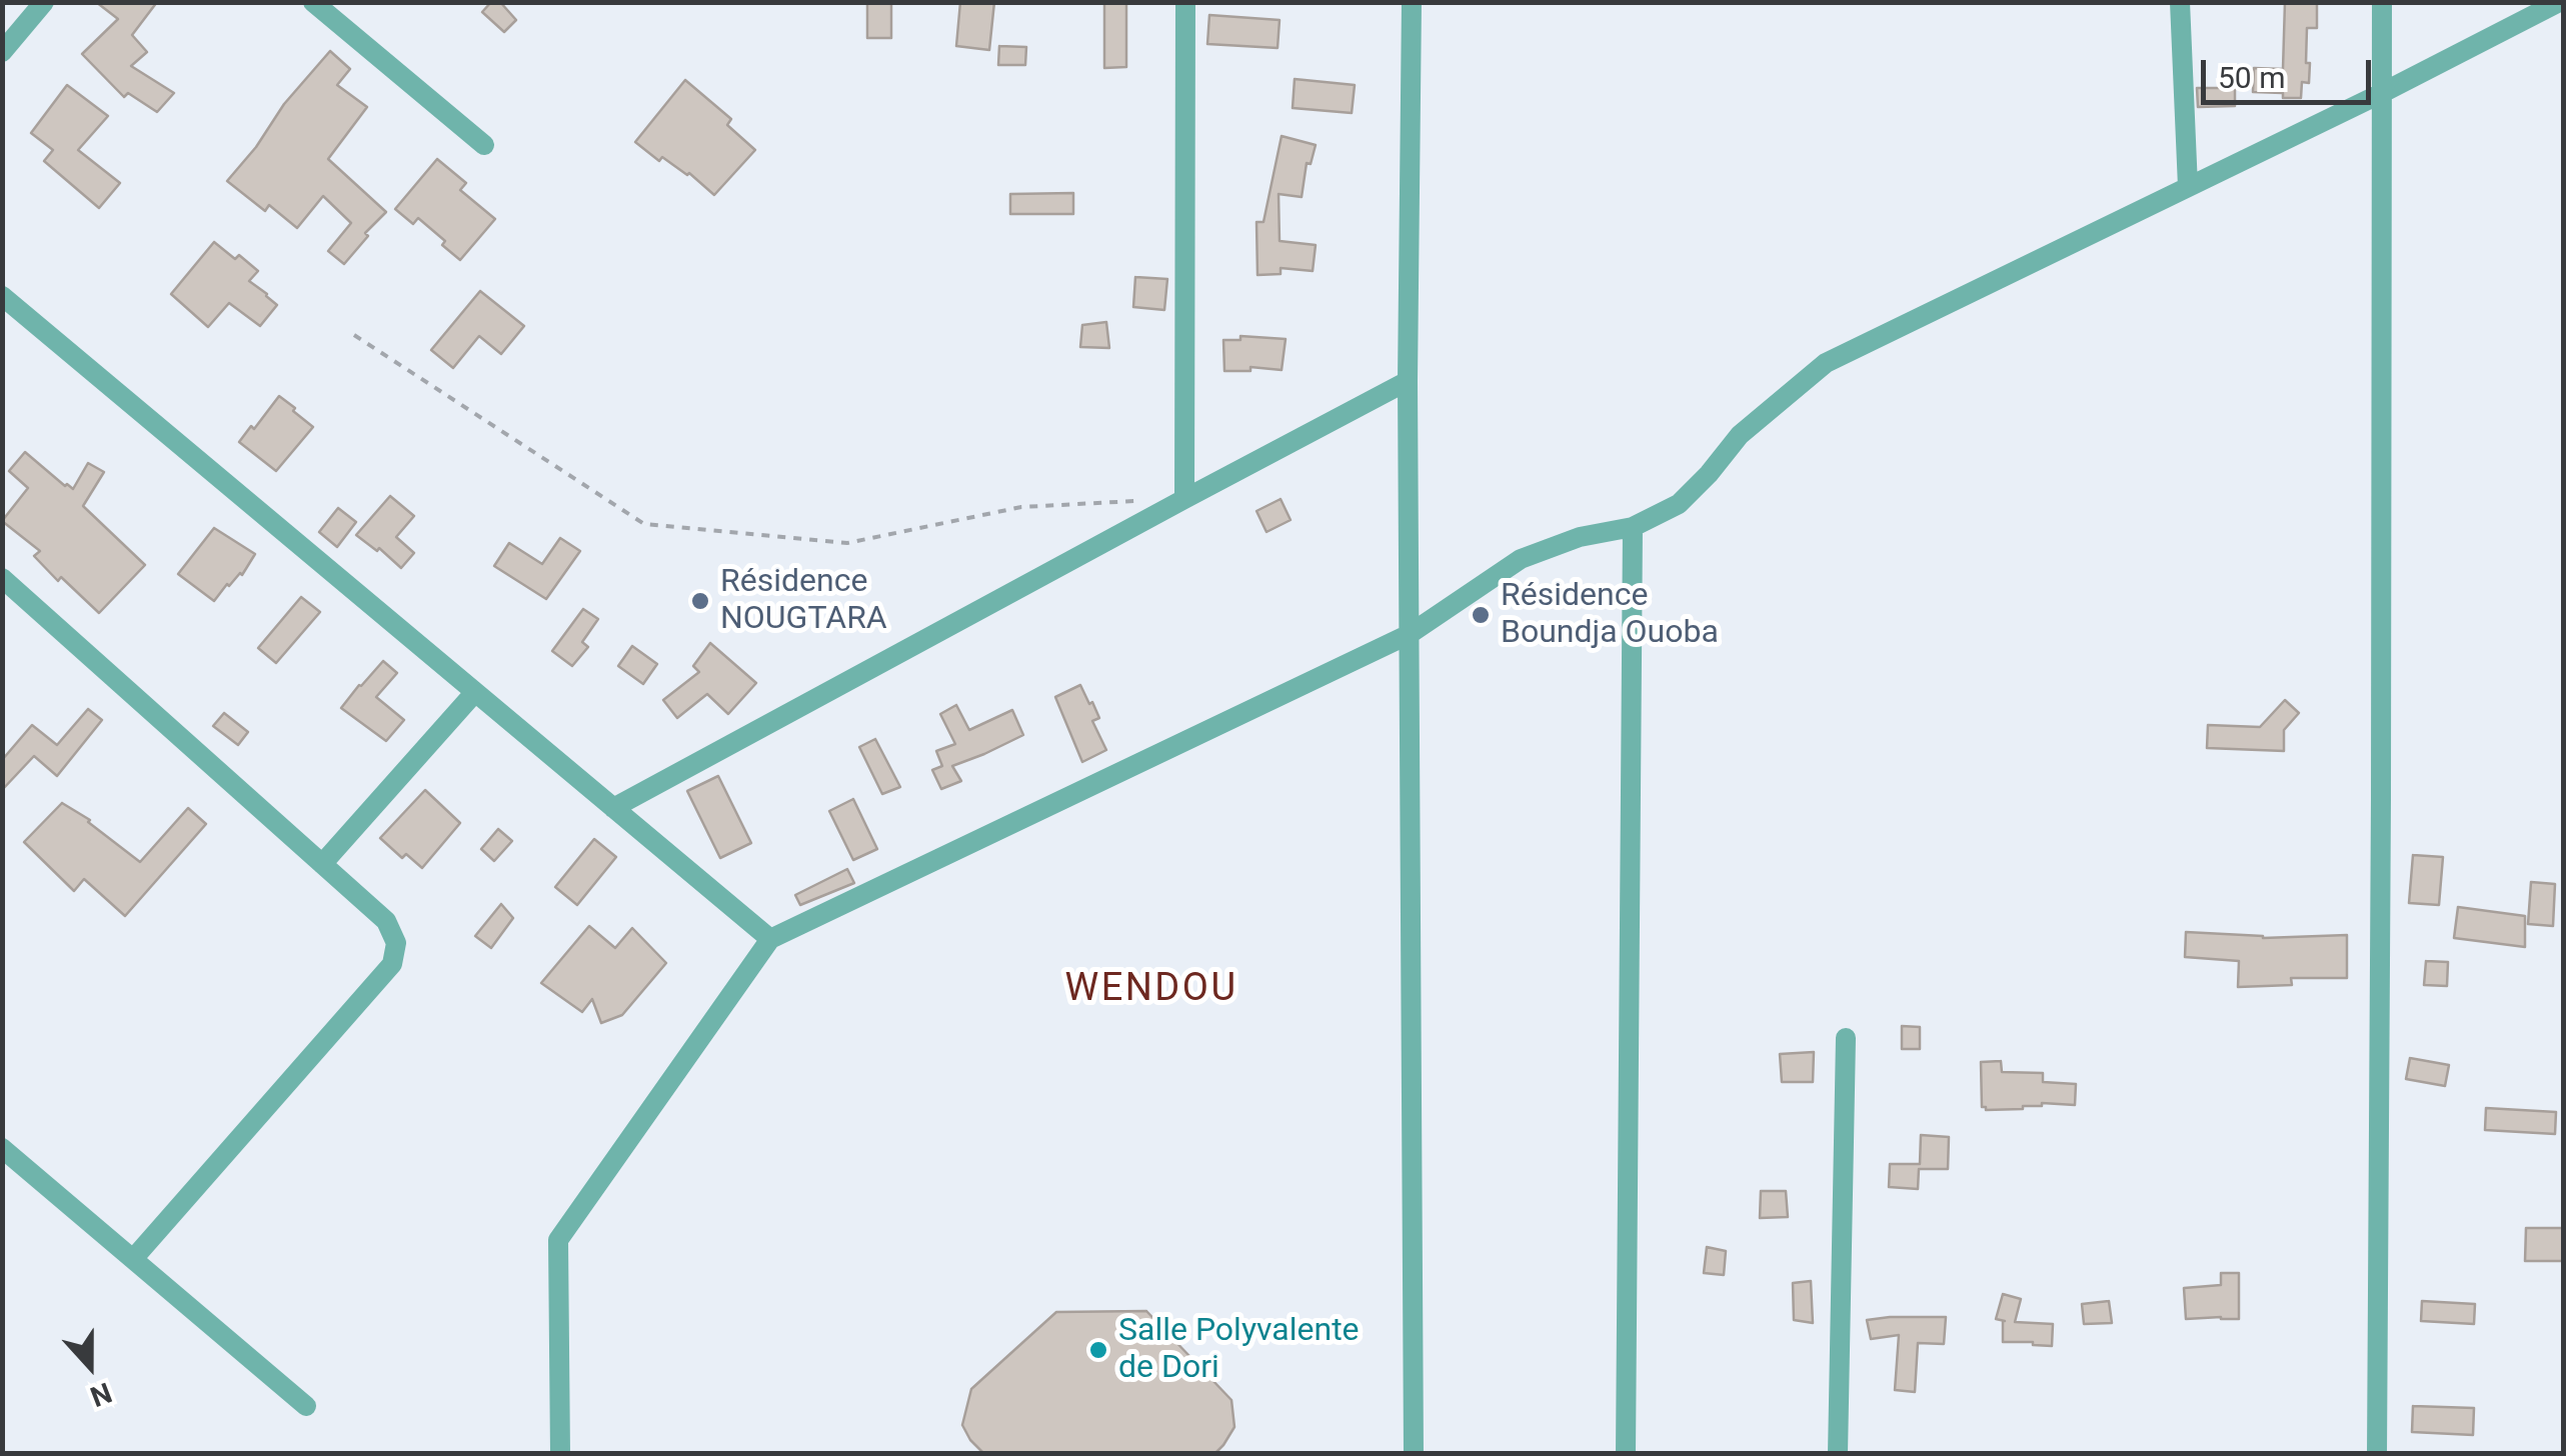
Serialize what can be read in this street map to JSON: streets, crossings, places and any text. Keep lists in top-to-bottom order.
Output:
{
  "districts": ["WENDOU"],
  "places": ["Résidence NOUGTARA", "Résidence Boundja Ouoba", "Salle Polyvalente de Dori"],
  "scale_bar": "50 m",
  "north": "bottom"
}
